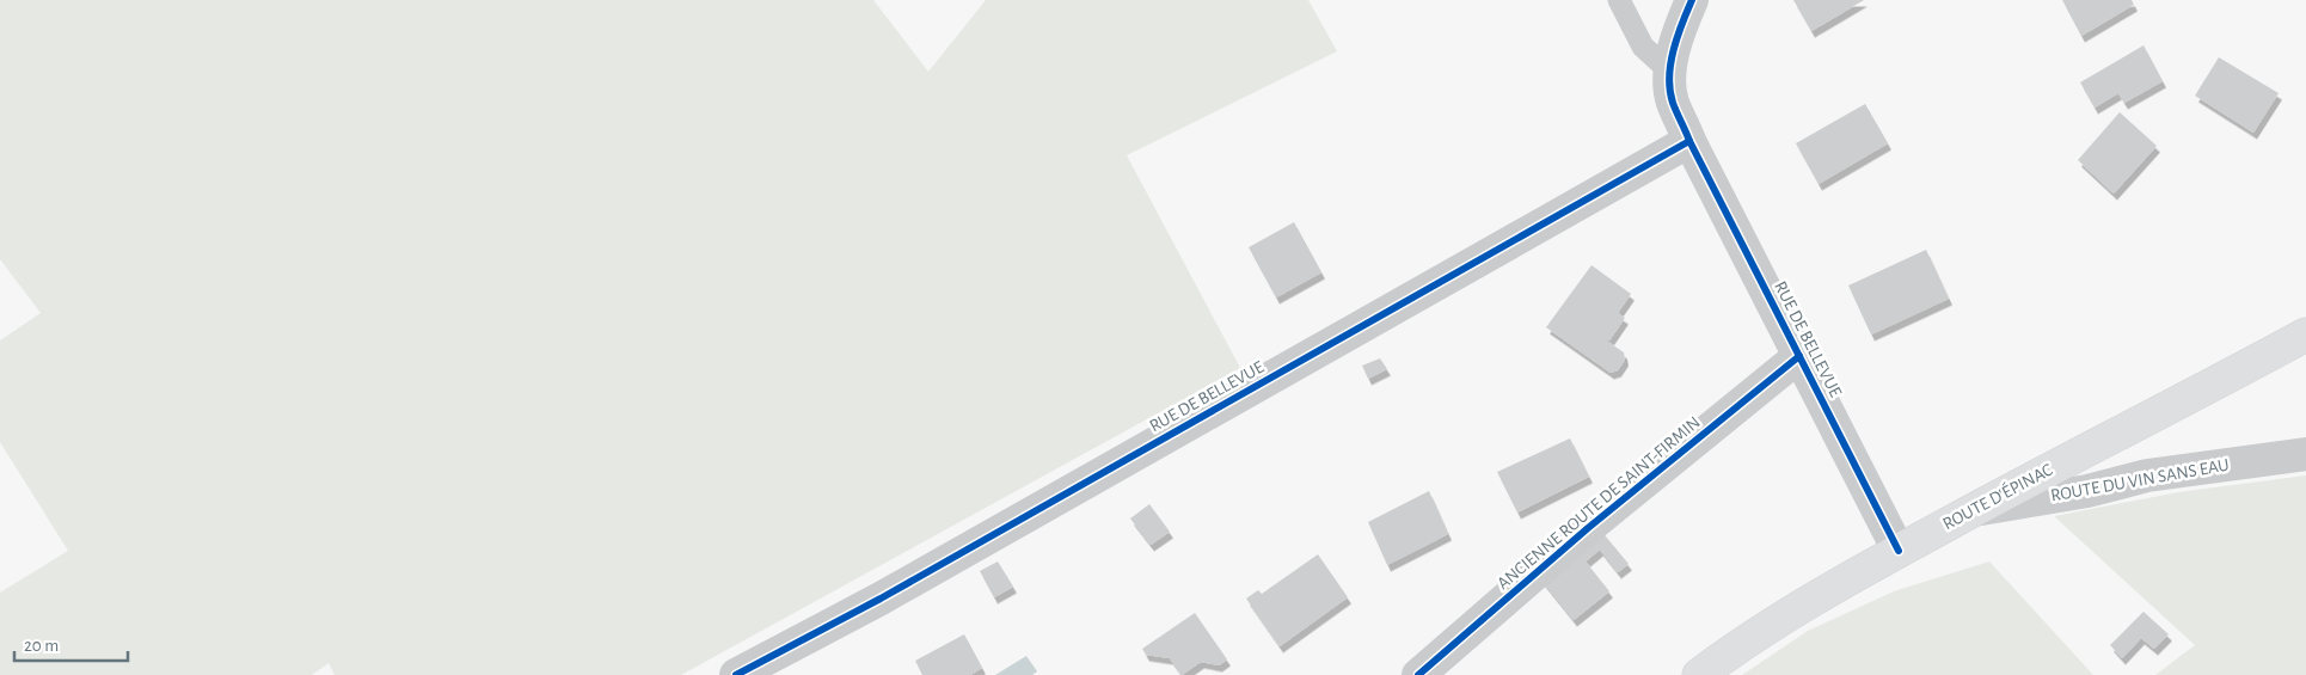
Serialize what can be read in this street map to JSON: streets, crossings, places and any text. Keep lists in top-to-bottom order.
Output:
{
  "streets": {
    "main road": ["ROUTE D'ÉPINAC"],
    "street": ["RUE DE BELLEVUE", "ROUTE DU VIN SANS EAU", "ANCIENNE ROUTE DE SAINT-FIRMIN"]
  },
  "crossings": [
    ["RUE DE BELLEVUE", "ROUTE D'ÉPINAC"],
    ["RUE DE BELLEVUE", "ANCIENNE ROUTE DE SAINT-FIRMIN"],
    ["ROUTE DU VIN SANS EAU", "ROUTE D'ÉPINAC"]
  ],
  "scale_bar": "20 m"
}
